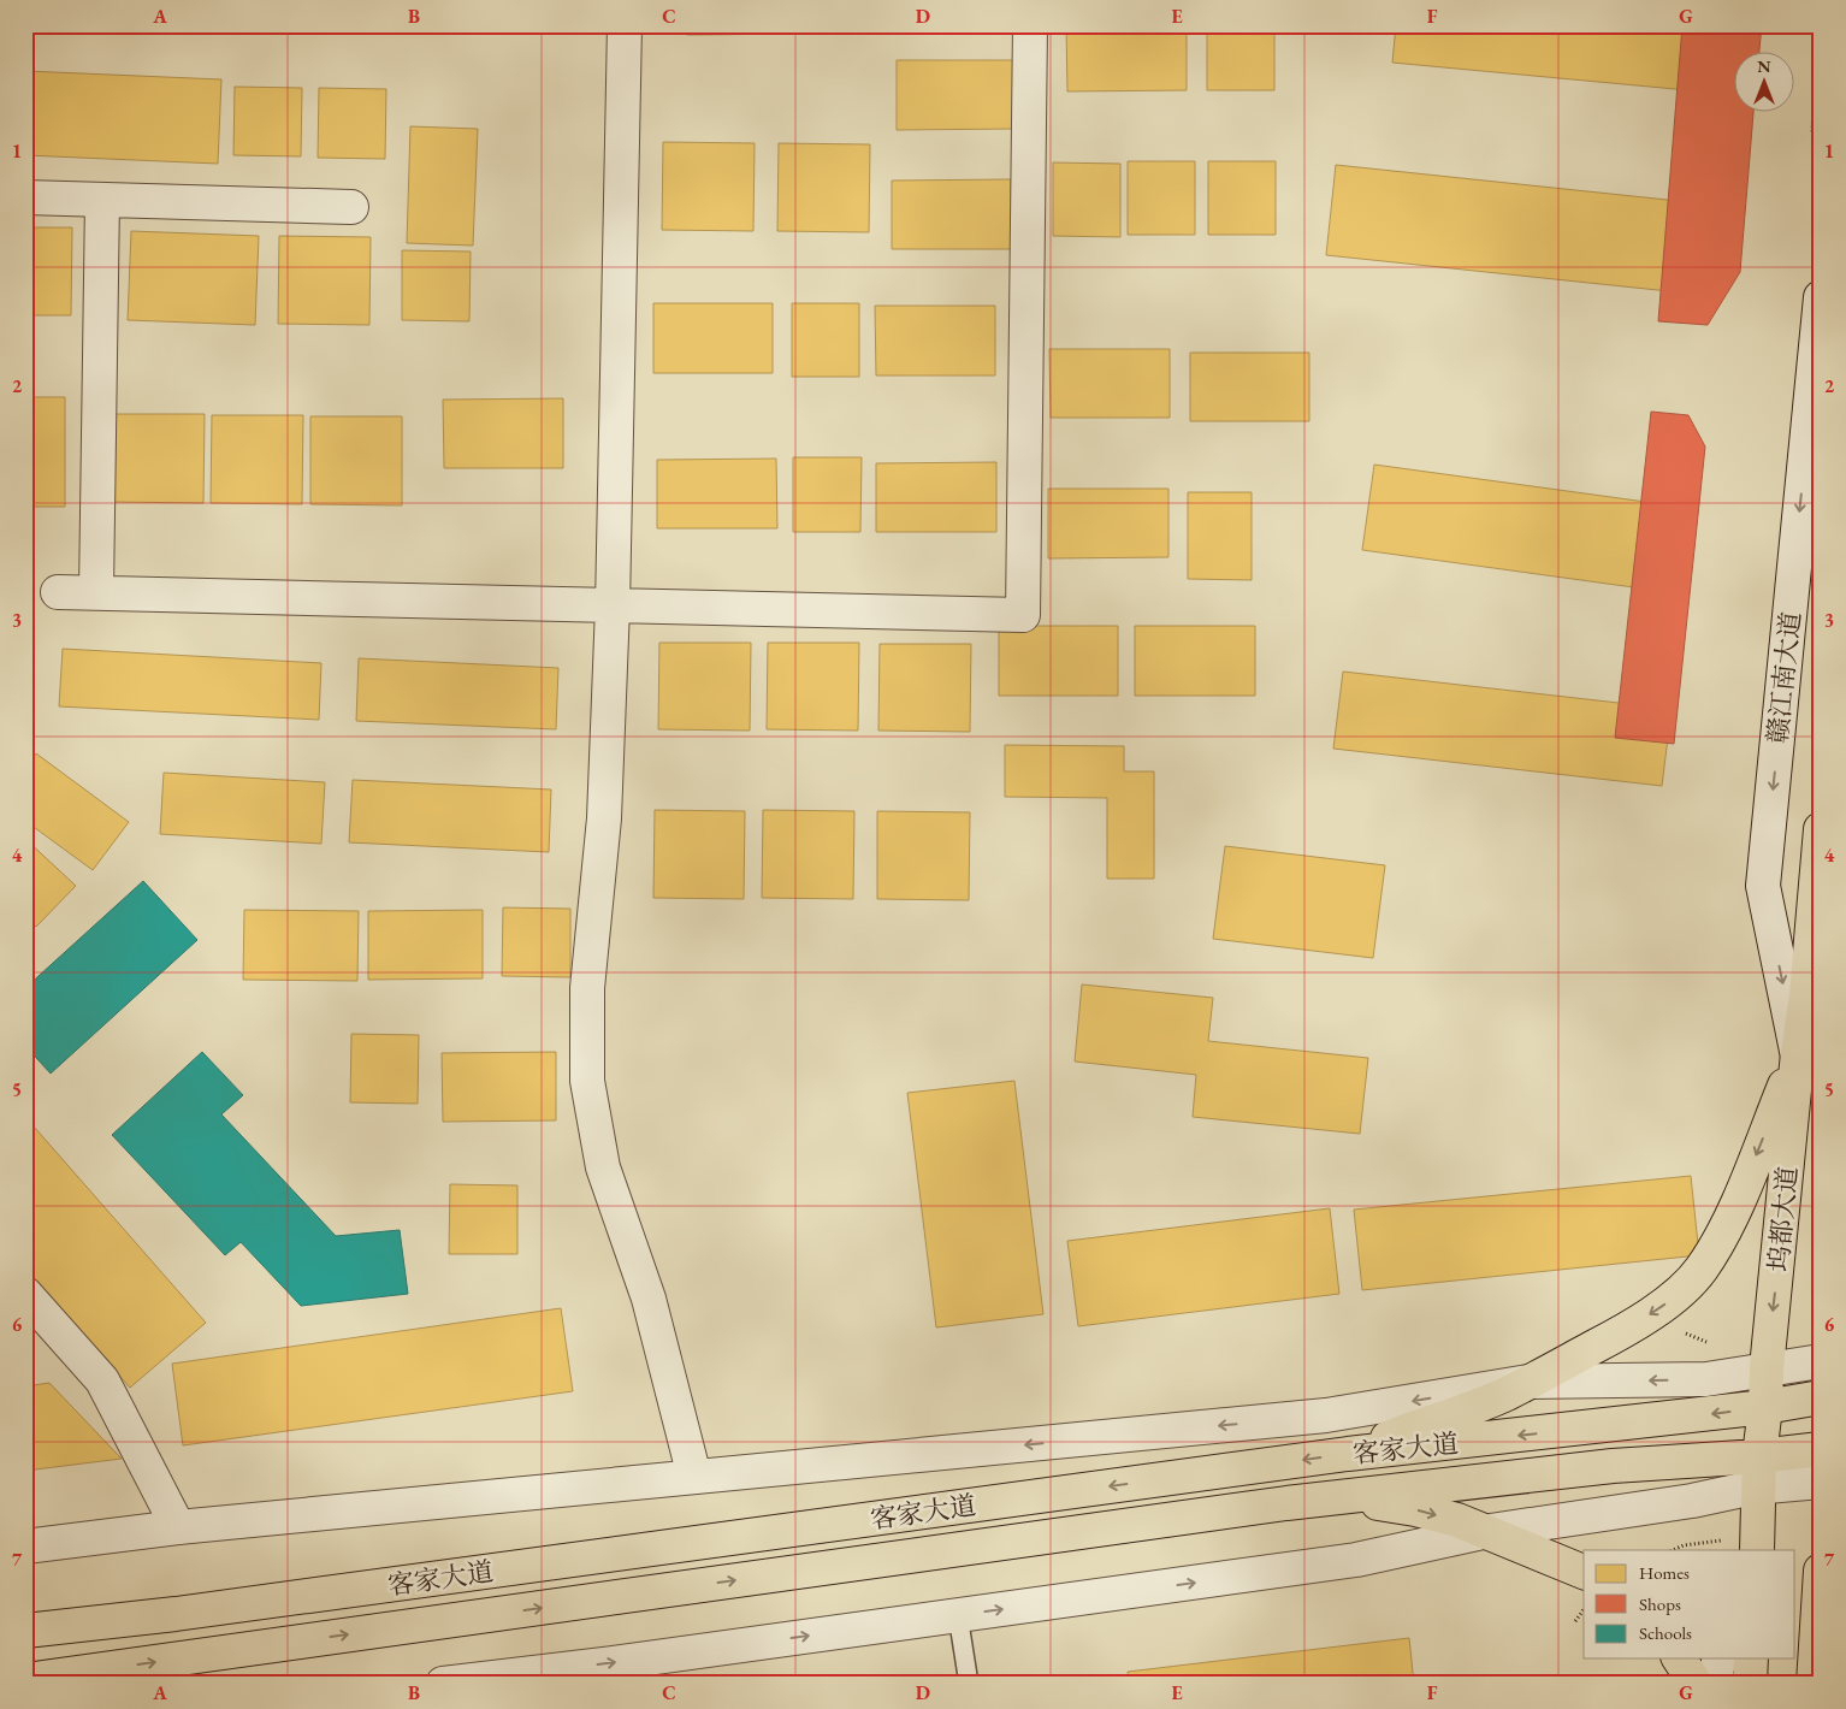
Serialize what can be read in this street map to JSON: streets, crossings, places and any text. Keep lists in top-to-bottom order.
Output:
{
  "streets": {
    "main road": ["坞都大道", "客家大道"],
    "street": ["赣江南大道"]
  },
  "crossings": [
    ["赣江南大道", "坞都大道"],
    ["坞都大道", "客家大道"]
  ],
  "one_way": ["赣江南大道", "坞都大道"],
  "legend": ["Homes", "Shops", "Schools"],
  "north": "top",
  "grid": {
    "columns": [
      "A",
      "B",
      "C",
      "D",
      "E",
      "F",
      "G"
    ],
    "rows": [
      "1",
      "2",
      "3",
      "4",
      "5",
      "6",
      "7"
    ]
  }
}
